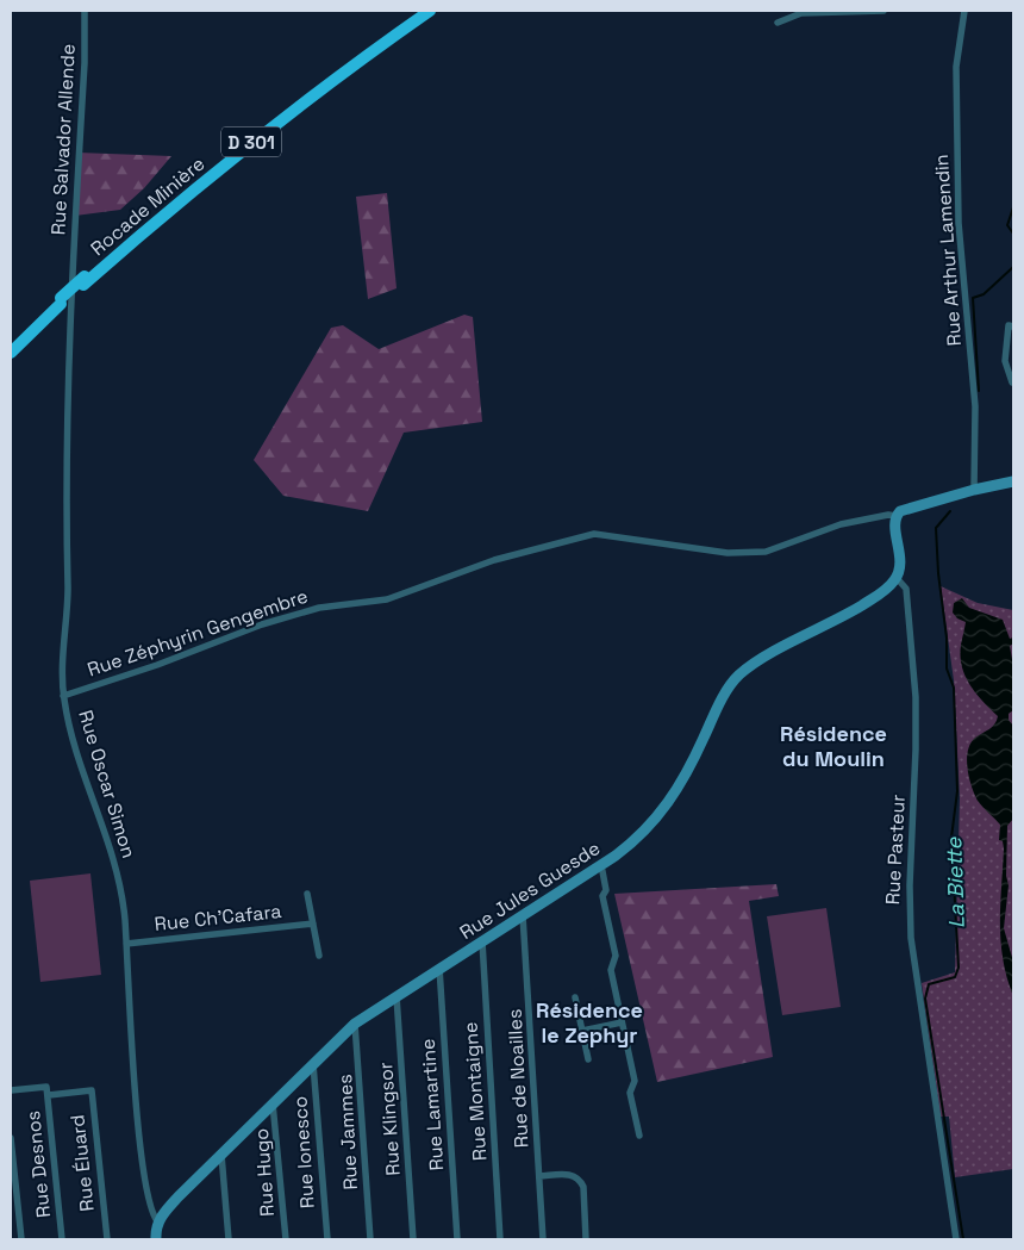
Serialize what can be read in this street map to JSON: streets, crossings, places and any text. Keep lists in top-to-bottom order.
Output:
{
  "streets": {
    "highway": ["D 301", "Rocade Minière"],
    "main road": ["Rue Pasteur", "Rue Jules Guesde"],
    "street": [
      "Rue Salvador Allende",
      "Rue Arthur Lamendin",
      "Rue Zéphyrin Gengembre",
      "Rue Oscar Simon",
      "Rue Ch'Cafara",
      "Rue de Noailles",
      "Rue Montaigne",
      "Rue Lamartine",
      "Rue Klingsor",
      "Rue Jammes",
      "Rue Ionesco",
      "Rue Éluard",
      "Rue Desnos",
      "Rue Hugo"
    ]
  },
  "crossings": [
    ["Rue Salvador Allende", "Rue Oscar Simon"],
    ["Rue Zéphyrin Gengembre", "Rue Oscar Simon"],
    ["Rue Zéphyrin Gengembre", "Rue Pasteur"],
    ["Rue Oscar Simon", "Rue Jules Guesde"],
    ["Rue Oscar Simon", "Rue Ch'Cafara"],
    ["Rue Pasteur", "Rue Jules Guesde"],
    ["Rue Jules Guesde", "Rue de Noailles"],
    ["Rue Jules Guesde", "Rue Montaigne"],
    ["Rue Jules Guesde", "Rue Lamartine"],
    ["Rue Jules Guesde", "Rue Klingsor"],
    ["Rue Jules Guesde", "Rue Jammes"],
    ["Rue Jules Guesde", "Rue Ionesco"],
    ["Rue Jules Guesde", "Rue Hugo"],
    ["Rue Éluard", "Rue Desnos"]
  ],
  "districts": ["Résidence du Moulin", "Résidence le Zephyr"],
  "water": ["La Biette"]
}
